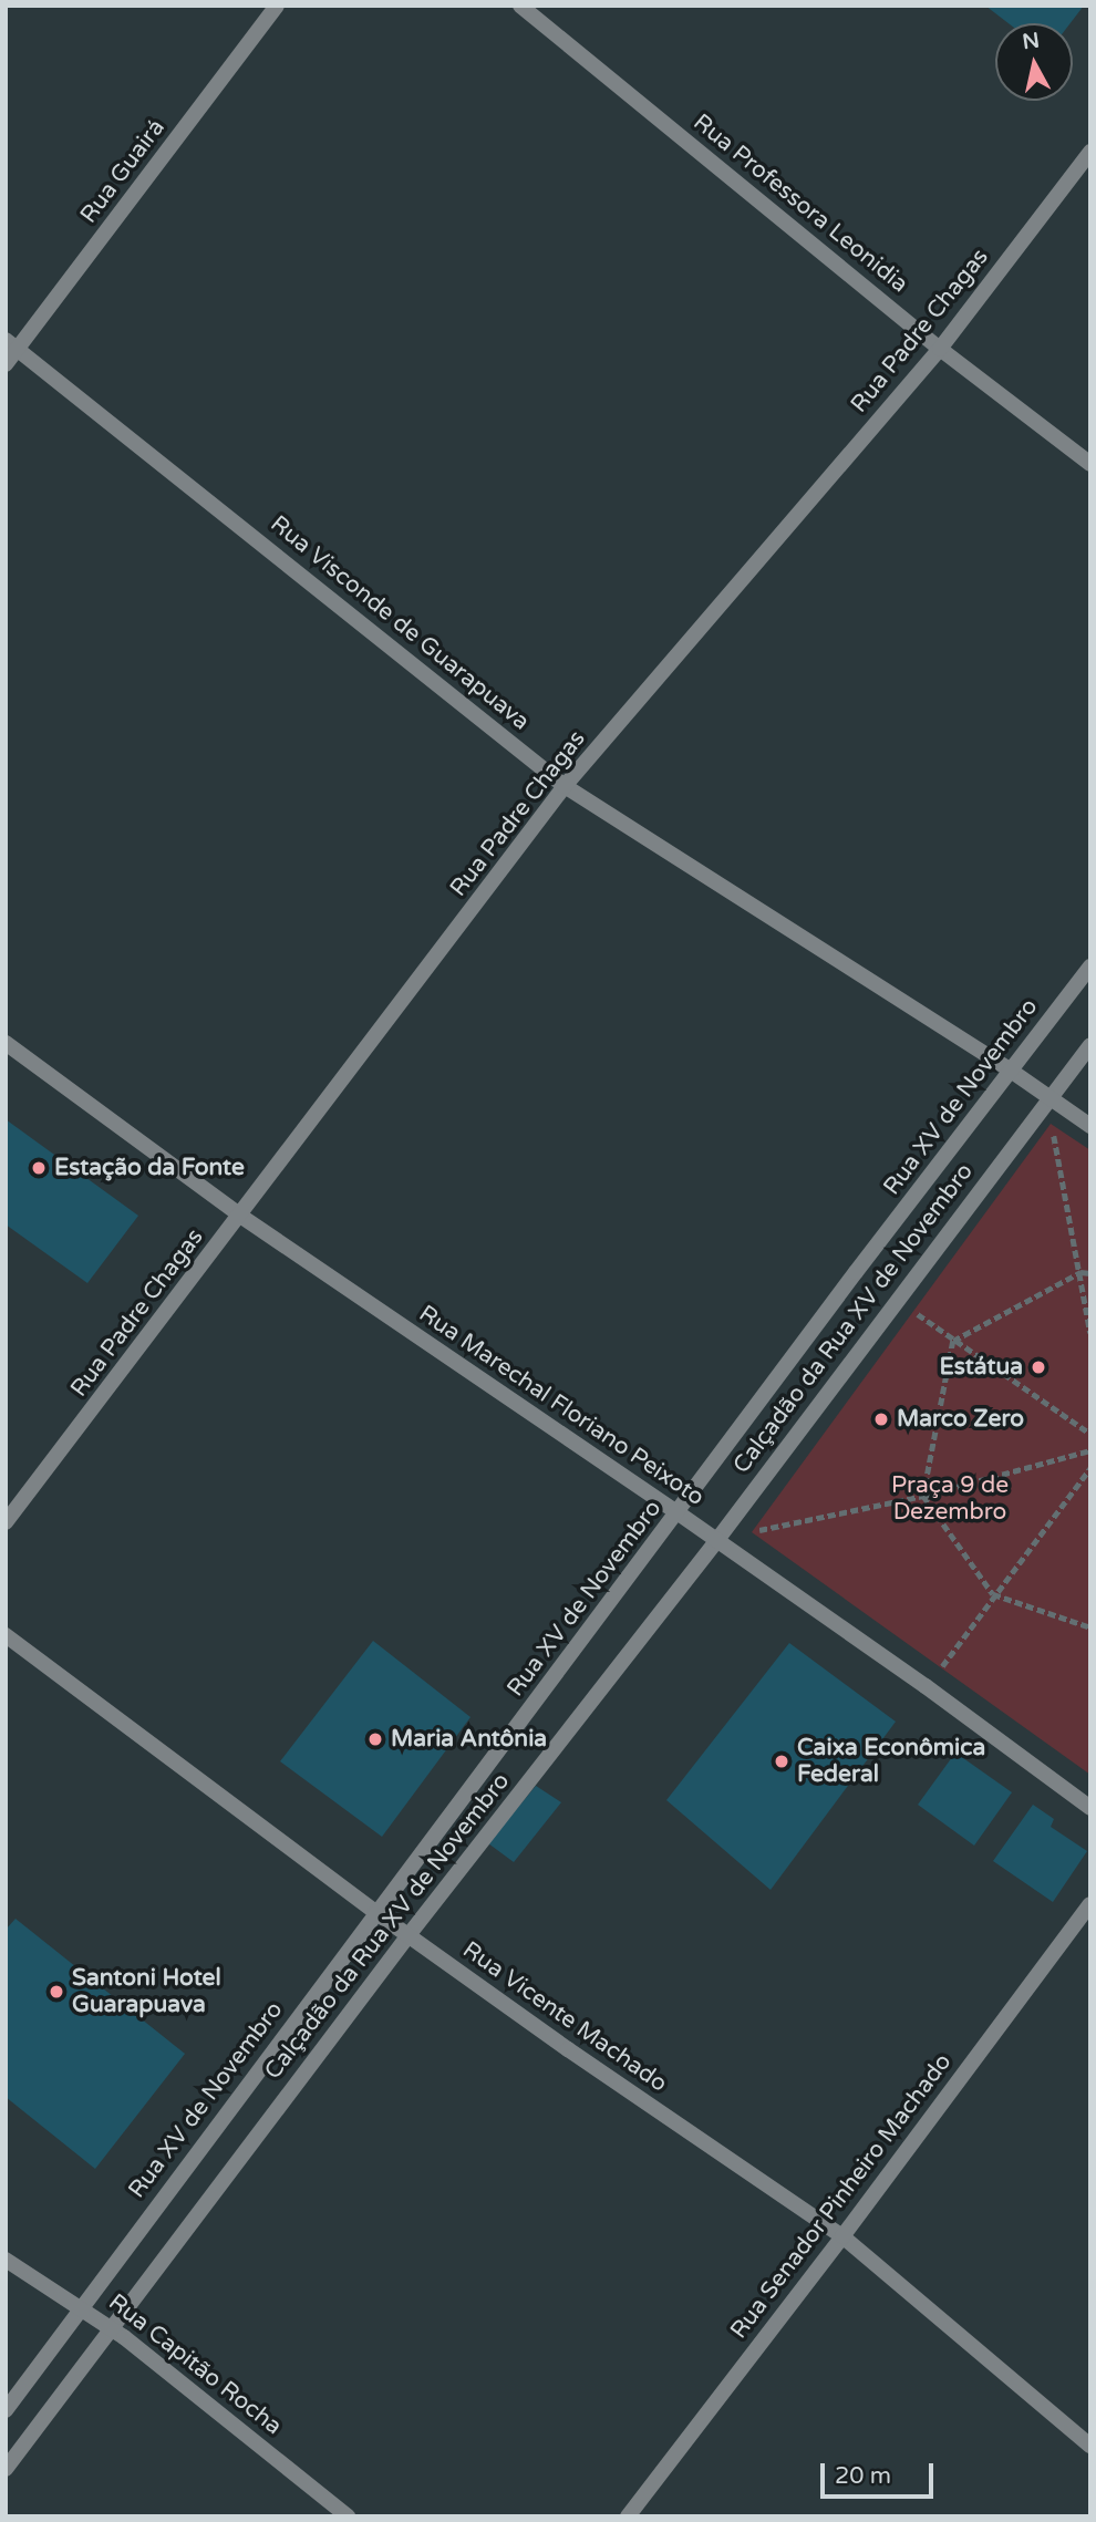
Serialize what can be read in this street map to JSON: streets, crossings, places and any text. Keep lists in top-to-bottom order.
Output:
{
  "streets": {
    "street": [
      "Rua Guairá",
      "Rua Professora Leonidia",
      "Rua Padre Chagas",
      "Rua Visconde de Guarapuava",
      "Rua XV de Novembro",
      "Calçadão da Rua XV de Novembro",
      "Rua Marechal Floriano Peixoto",
      "Rua Vicente Machado",
      "Rua Senador Pinheiro Machado",
      "Rua Capitão Rocha"
    ]
  },
  "crossings": [
    ["Rua Guairá", "Rua Visconde de Guarapuava"],
    ["Rua Professora Leonidia", "Rua Padre Chagas"],
    ["Rua Padre Chagas", "Rua Visconde de Guarapuava"],
    ["Rua Padre Chagas", "Rua Marechal Floriano Peixoto"],
    ["Rua Visconde de Guarapuava", "Rua XV de Novembro"],
    ["Rua Visconde de Guarapuava", "Calçadão da Rua XV de Novembro"],
    ["Rua XV de Novembro", "Rua Marechal Floriano Peixoto"],
    ["Rua XV de Novembro", "Rua Vicente Machado"],
    ["Rua XV de Novembro", "Rua Capitão Rocha"],
    ["Calçadão da Rua XV de Novembro", "Rua Marechal Floriano Peixoto"],
    ["Calçadão da Rua XV de Novembro", "Rua Vicente Machado"],
    ["Calçadão da Rua XV de Novembro", "Rua Capitão Rocha"],
    ["Rua Vicente Machado", "Rua Senador Pinheiro Machado"]
  ],
  "parks": ["Praça 9 de Dezembro"],
  "places": [
    "Estação da Fonte",
    "Estátua",
    "Marco Zero",
    "Maria Antônia",
    "Caixa Econômica Federal",
    "Santoni Hotel Guarapuava"
  ],
  "scale_bar": "20 m",
  "north": "top"
}
